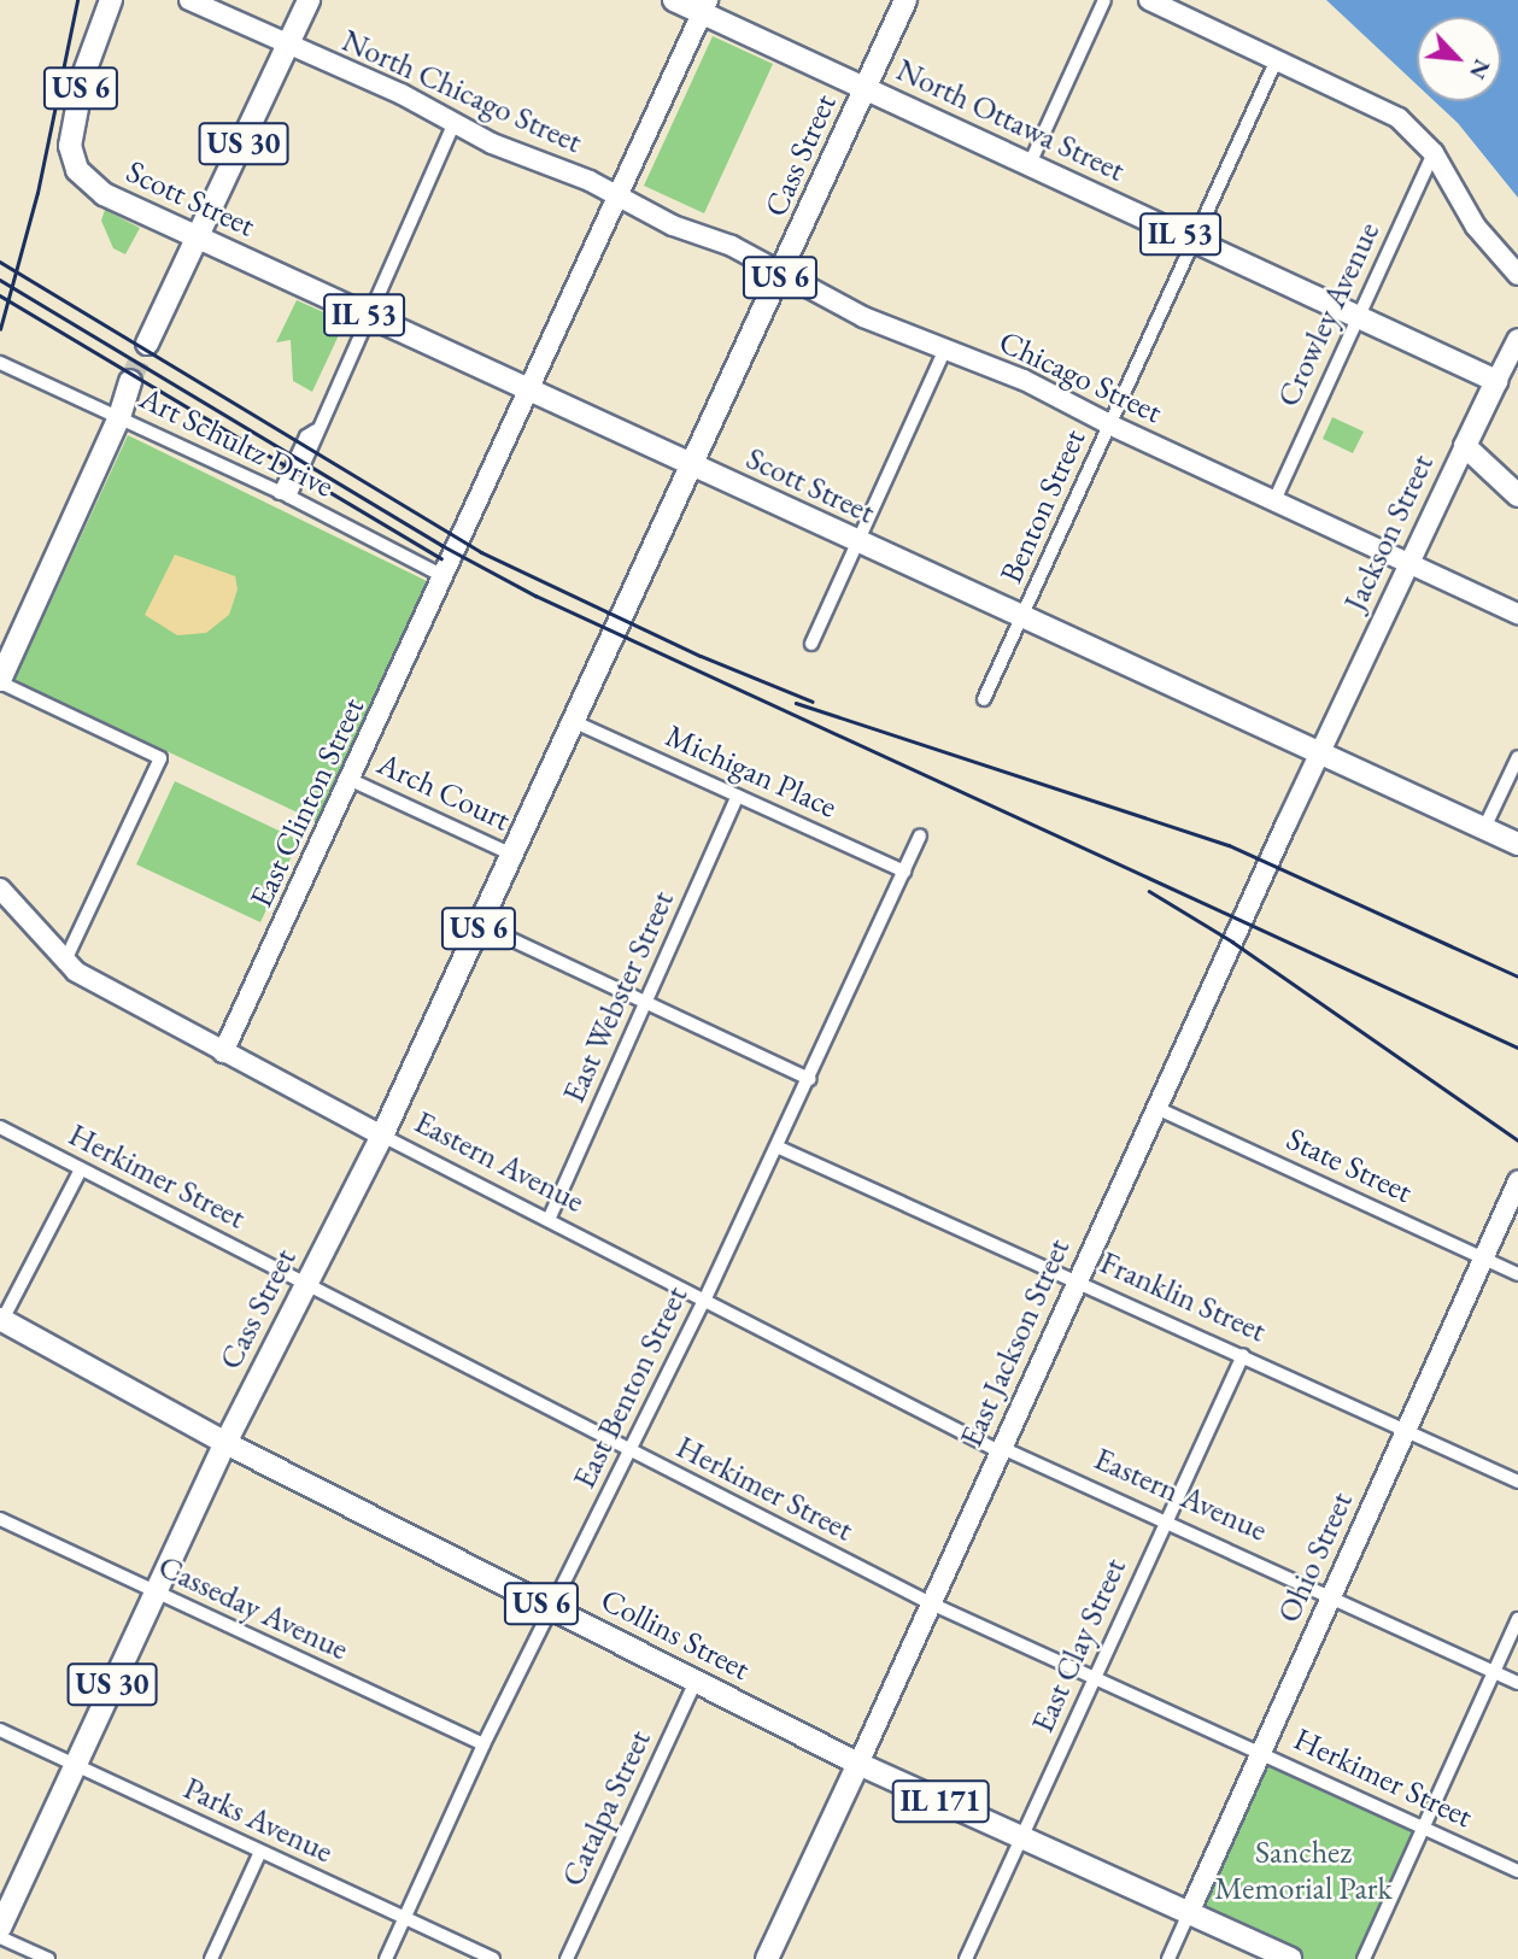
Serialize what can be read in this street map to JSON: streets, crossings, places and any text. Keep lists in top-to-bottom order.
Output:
{
  "streets": {
    "main road": [
      "US 6",
      "North Ottawa Street",
      "US 30",
      "Cass Street",
      "Scott Street",
      "IL 53",
      "Jackson Street",
      "East Jackson Street",
      "Collins Street",
      "IL 171"
    ],
    "street": [
      "North Chicago Street",
      "Crowley Avenue",
      "Chicago Street",
      "Art Schultz Drive",
      "Benton Street",
      "Michigan Place",
      "Arch Court",
      "East Clinton Street",
      "East Webster Street",
      "Eastern Avenue",
      "State Street",
      "Herkimer Street",
      "Franklin Street",
      "East Benton Street",
      "Ohio Street",
      "Casseday Avenue",
      "East Clay Street",
      "Catalpa Street",
      "Parks Avenue"
    ]
  },
  "crossings": [
    ["North Chicago Street", "US 30"],
    ["North Chicago Street", "Chicago Street"],
    ["North Chicago Street", "East Clinton Street"],
    ["North Ottawa Street", "Cass Street"],
    ["North Ottawa Street", "Crowley Avenue"],
    ["North Ottawa Street", "Benton Street"],
    ["North Ottawa Street", "Jackson Street"],
    ["North Ottawa Street", "East Clinton Street"],
    ["US 30", "Scott Street"],
    ["Cass Street", "Scott Street"],
    ["Cass Street", "Chicago Street"],
    ["Cass Street", "Michigan Place"],
    ["Cass Street", "Arch Court"],
    ["Cass Street", "Eastern Avenue"],
    ["Cass Street", "Herkimer Street"],
    ["Cass Street", "Casseday Avenue"],
    ["Cass Street", "Collins Street"],
    ["Cass Street", "Parks Avenue"],
    ["Scott Street", "Benton Street"],
    ["Scott Street", "Jackson Street"],
    ["Scott Street", "East Clinton Street"],
    ["Scott Street", "East Jackson Street"],
    ["Crowley Avenue", "Chicago Street"],
    ["Chicago Street", "Benton Street"],
    ["Chicago Street", "Jackson Street"],
    ["Chicago Street", "East Clinton Street"],
    ["Art Schultz Drive", "East Clinton Street"],
    ["Jackson Street", "East Jackson Street"],
    ["Michigan Place", "East Webster Street"],
    ["Michigan Place", "East Benton Street"],
    ["Arch Court", "East Clinton Street"],
    ["East Clinton Street", "Eastern Avenue"],
    ["East Webster Street", "Eastern Avenue"],
    ["Eastern Avenue", "East Jackson Street"],
    ["Eastern Avenue", "East Benton Street"],
    ["Eastern Avenue", "Ohio Street"],
    ["Eastern Avenue", "East Clay Street"],
    ["State Street", "East Jackson Street"],
    ["State Street", "Ohio Street"],
    ["Herkimer Street", "East Jackson Street"],
    ["Herkimer Street", "East Benton Street"],
    ["Herkimer Street", "Ohio Street"],
    ["Herkimer Street", "East Clay Street"],
    ["Franklin Street", "East Jackson Street"],
    ["Franklin Street", "East Benton Street"],
    ["Franklin Street", "Ohio Street"],
    ["Franklin Street", "East Clay Street"],
    ["East Jackson Street", "Collins Street"],
    ["East Benton Street", "Casseday Avenue"],
    ["East Benton Street", "Collins Street"],
    ["East Benton Street", "Parks Avenue"],
    ["Ohio Street", "Collins Street"],
    ["Collins Street", "East Clay Street"],
    ["Collins Street", "Catalpa Street"]
  ],
  "parks": ["Sanchez Memorial Park"],
  "north": "bottom right"
}
